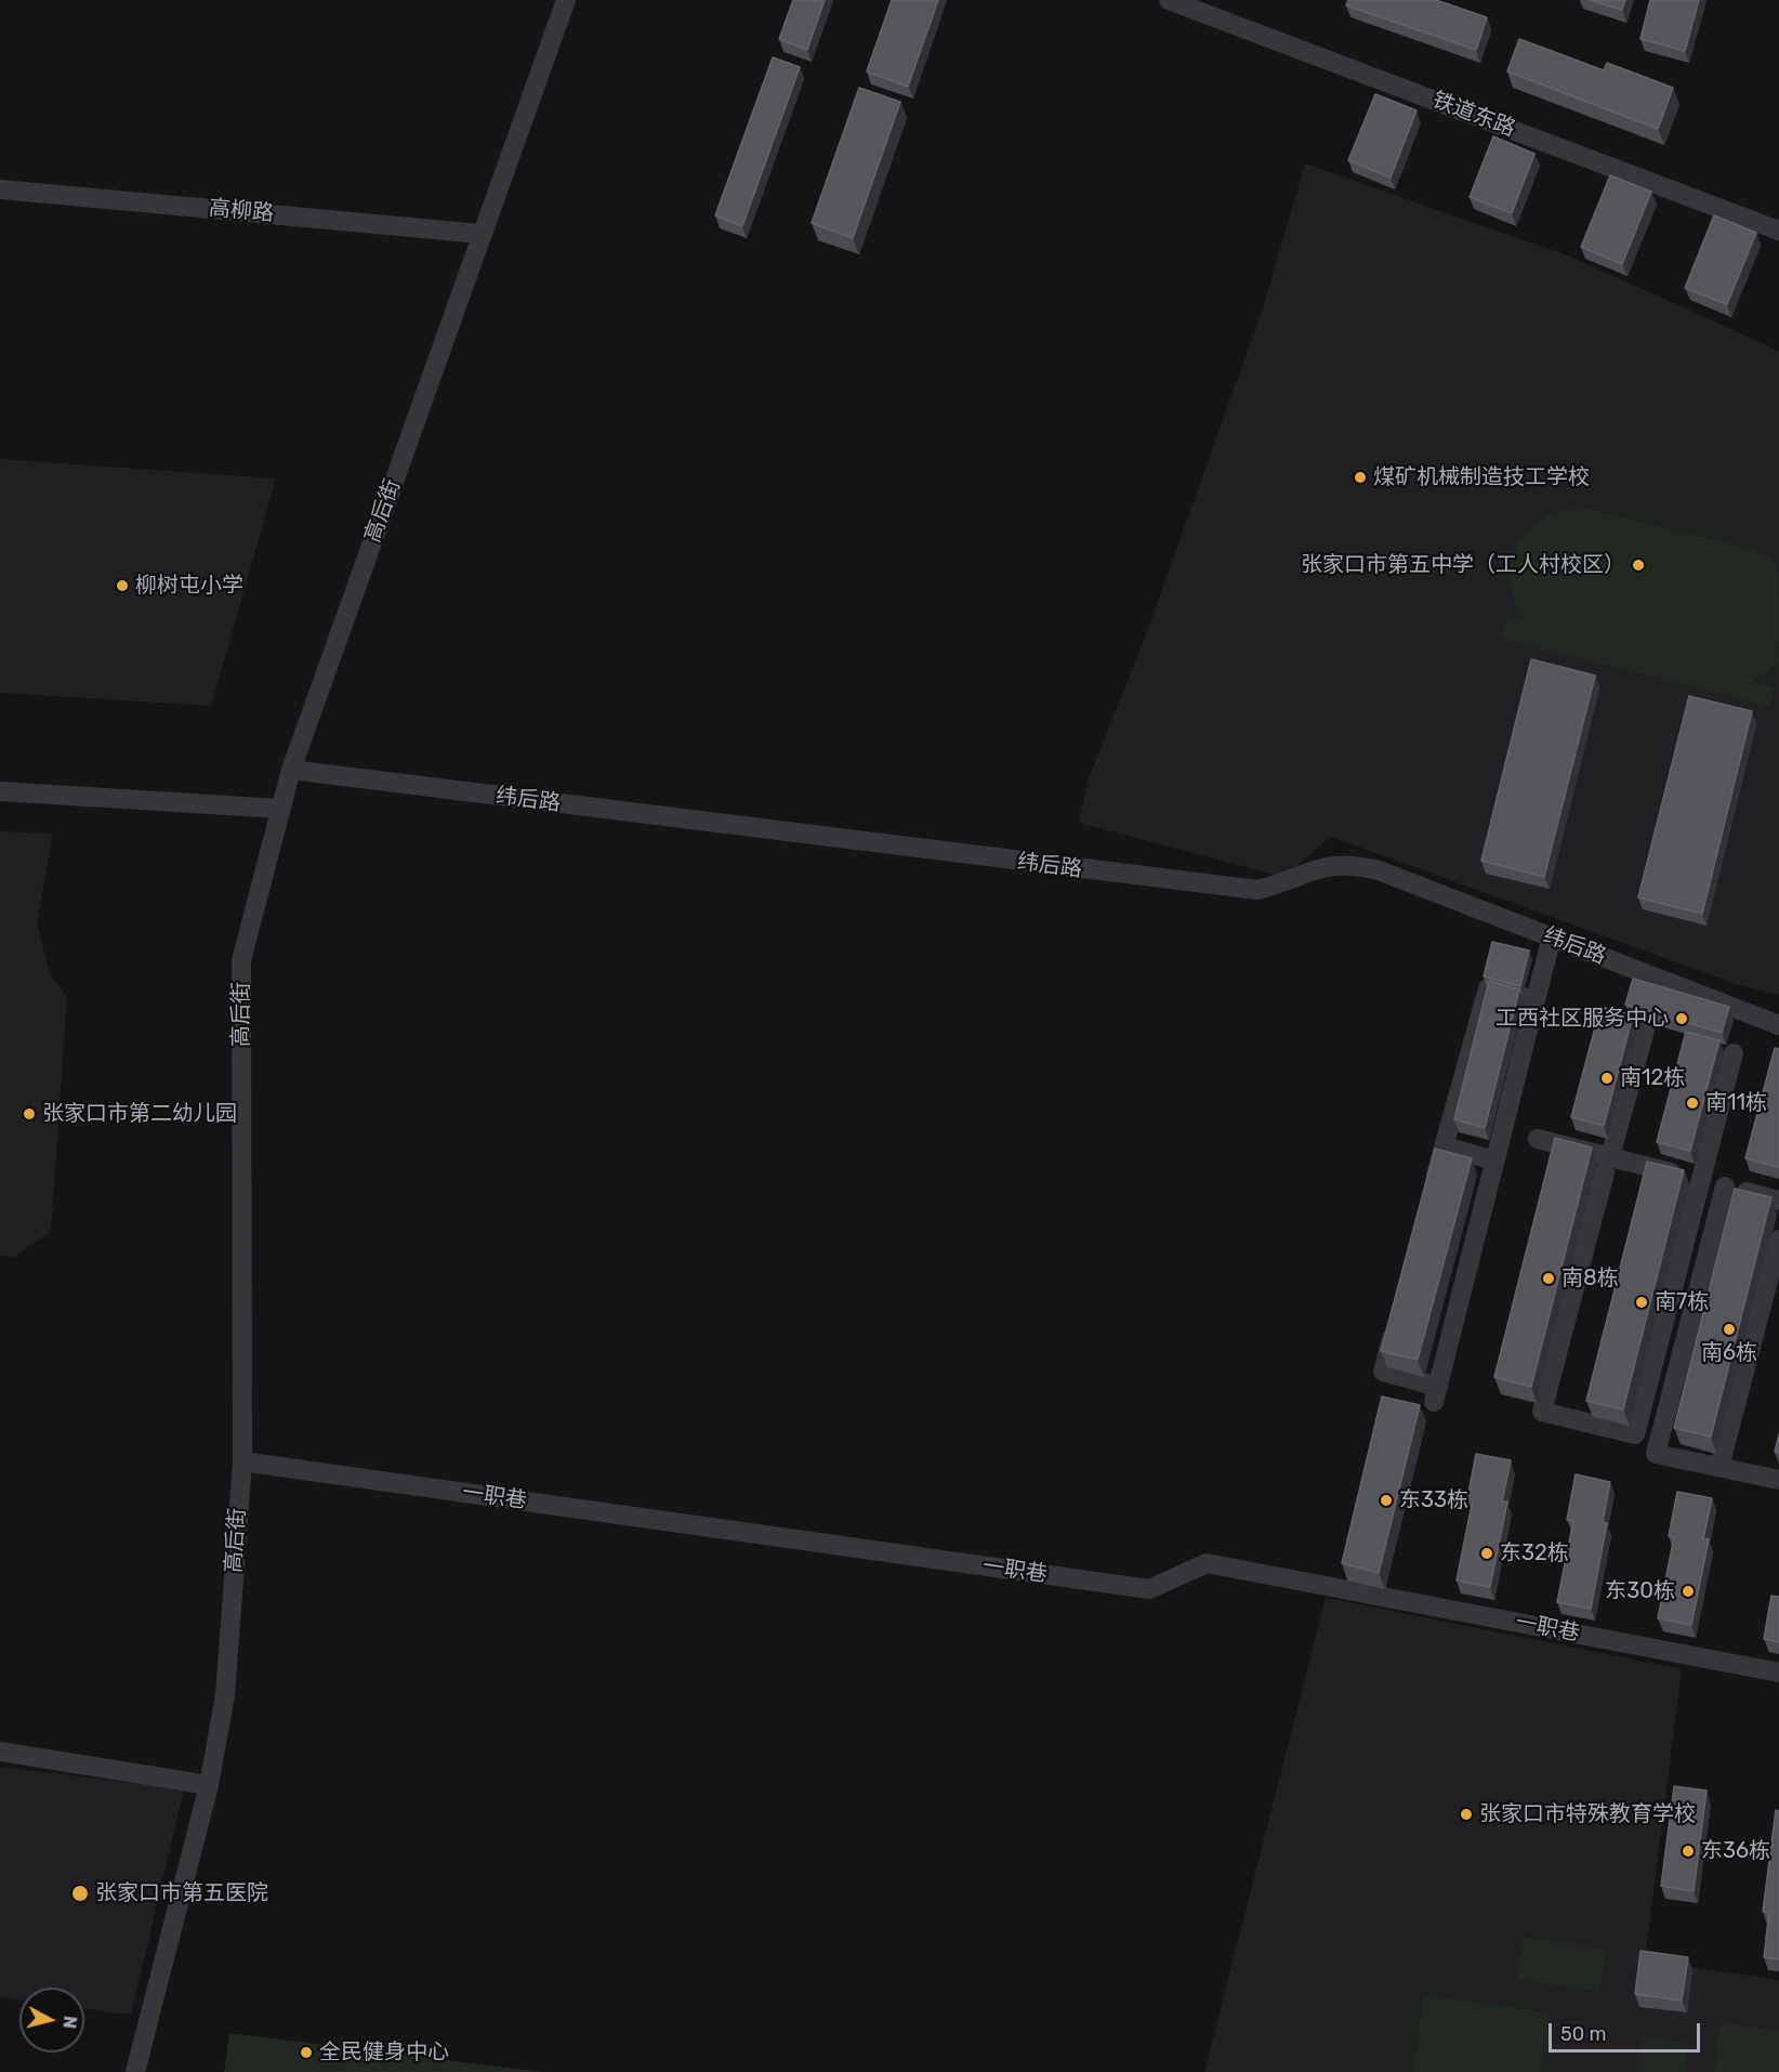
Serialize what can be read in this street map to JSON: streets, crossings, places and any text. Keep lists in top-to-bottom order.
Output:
{
  "streets": {
    "street": [
      "铁道东路",
      "高柳路",
      "高后街",
      "纬后路",
      "一职巷"
    ]
  },
  "crossings": [
    ["高柳路", "高后街"],
    ["高后街", "纬后路"],
    ["高后街", "一职巷"]
  ],
  "places": [
    "煤矿机械制造技工学校",
    "张家口市第五中学（工人村校区）",
    "柳树屯小学",
    "工西社区服务中心",
    "南12栋",
    "南11栋",
    "张家口市第二幼儿园",
    "南8栋",
    "南7栋",
    "南6栋",
    "东33栋",
    "东32栋",
    "东30栋",
    "张家口市特殊教育学校",
    "东36栋",
    "张家口市第五医院",
    "全民健身中心"
  ],
  "scale_bar": "50 m",
  "north": "right"
}
